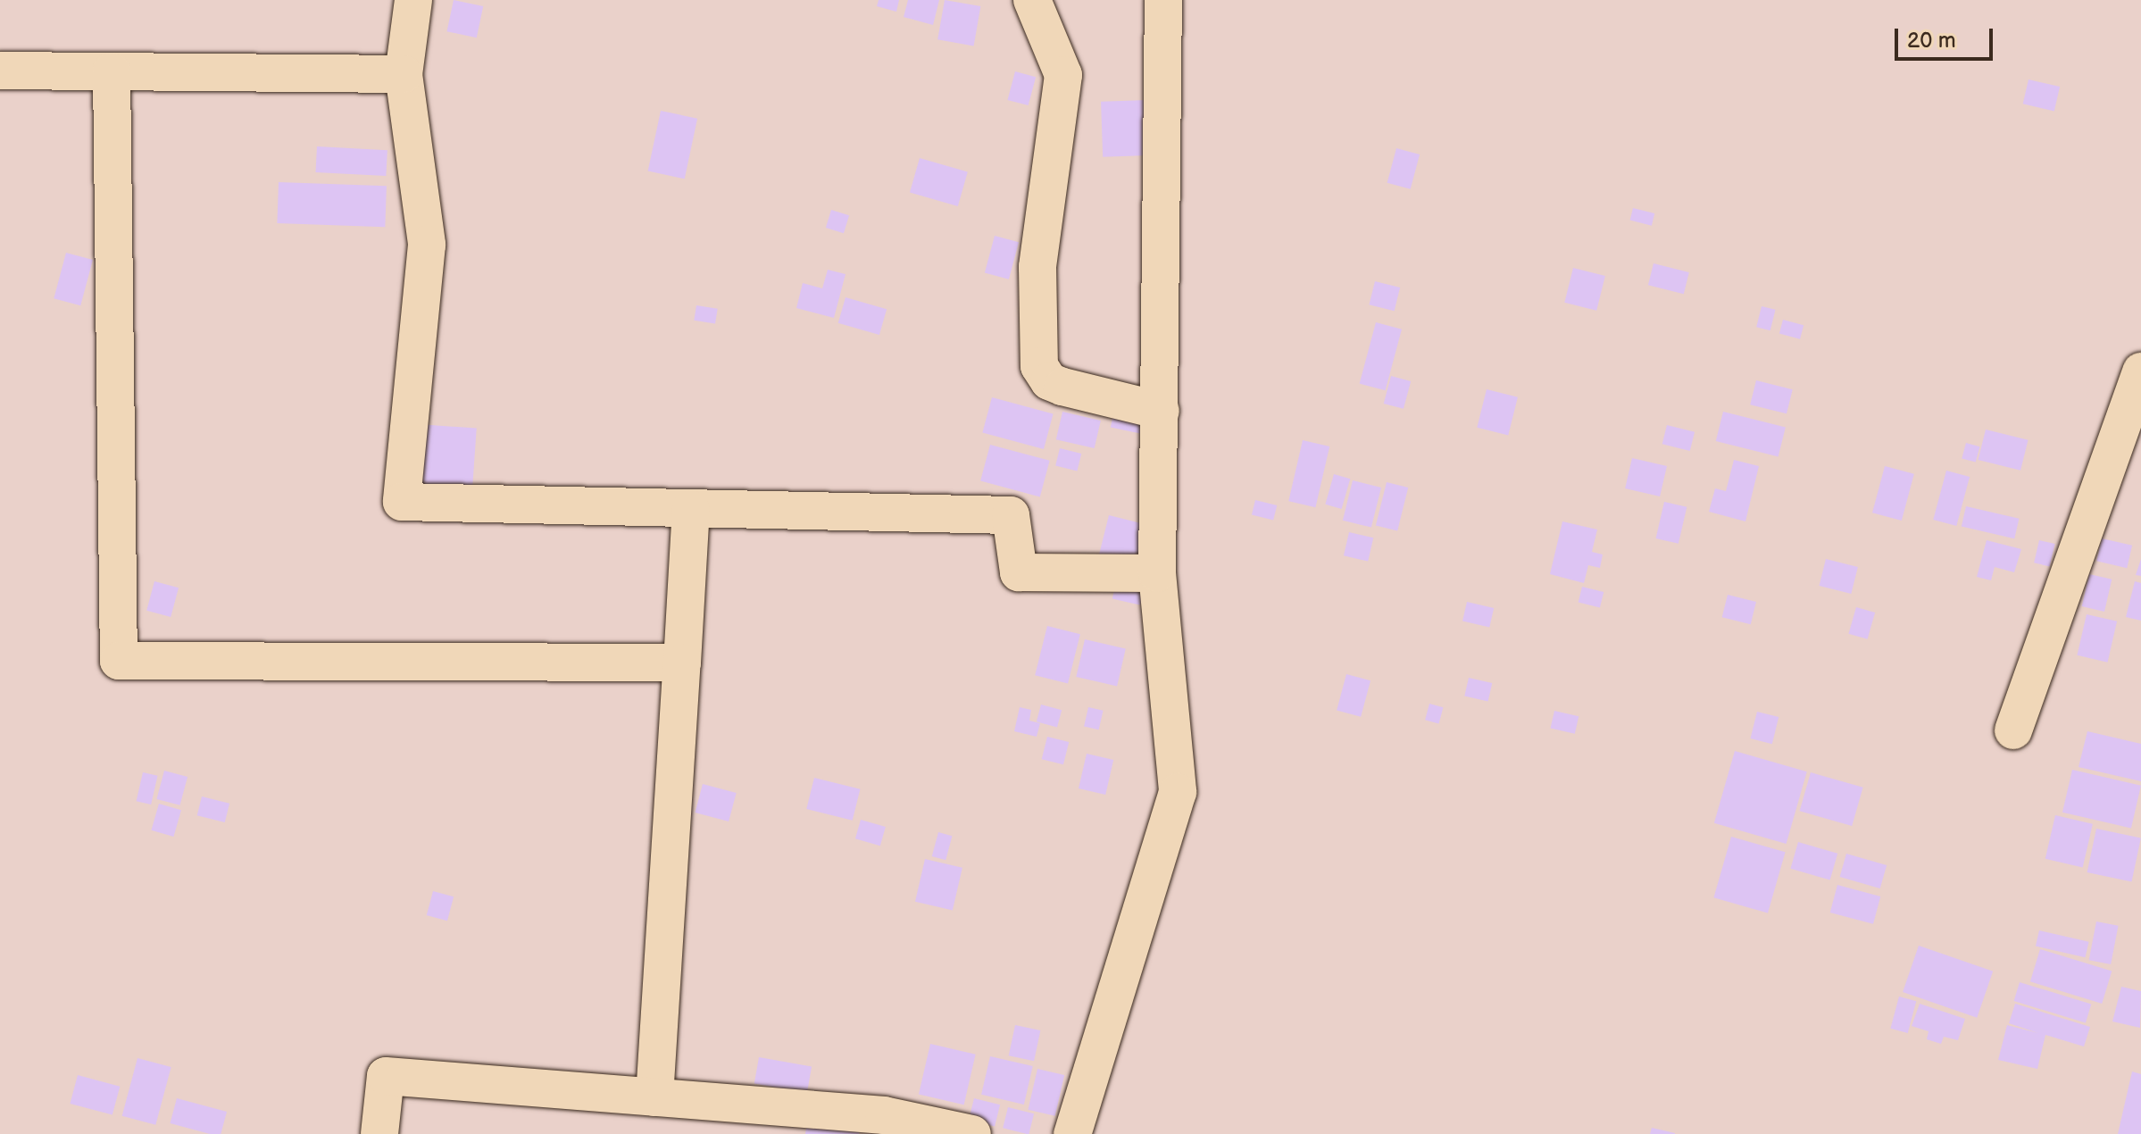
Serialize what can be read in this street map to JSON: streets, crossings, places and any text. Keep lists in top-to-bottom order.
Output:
{
  "scale_bar": "20 m"
}
